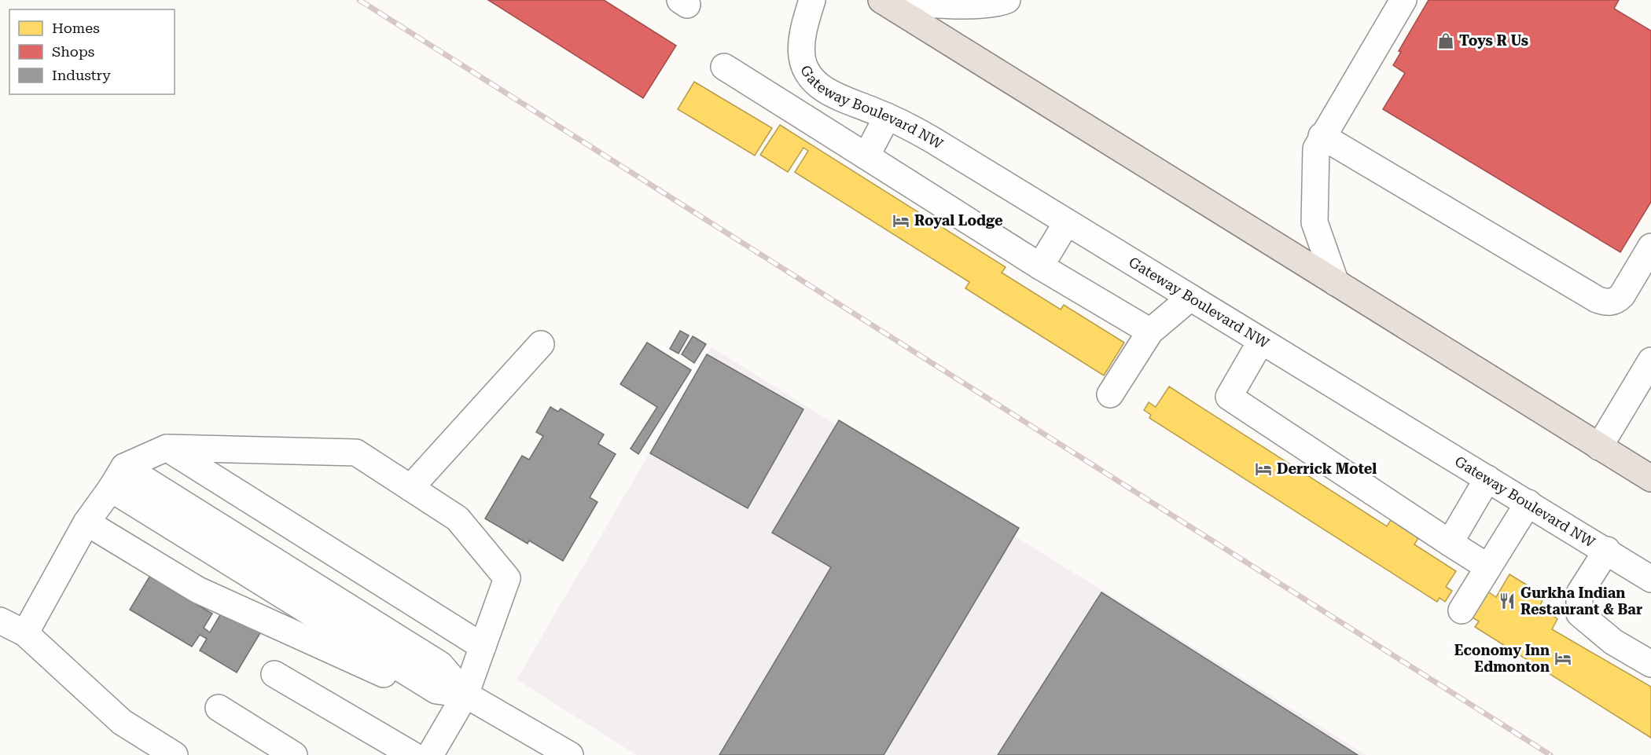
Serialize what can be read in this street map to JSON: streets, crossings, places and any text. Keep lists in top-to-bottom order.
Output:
{
  "streets": {
    "street": ["Gateway Boulevard NW"]
  },
  "places": {
    "shop": ["Toys R Us"],
    "hotel": ["Royal Lodge", "Derrick Motel", "Economy Inn Edmonton"],
    "restaurant": ["Gurkha Indian Restaurant & Bar"]
  },
  "legend": ["Homes", "Shops", "Industry"]
}
